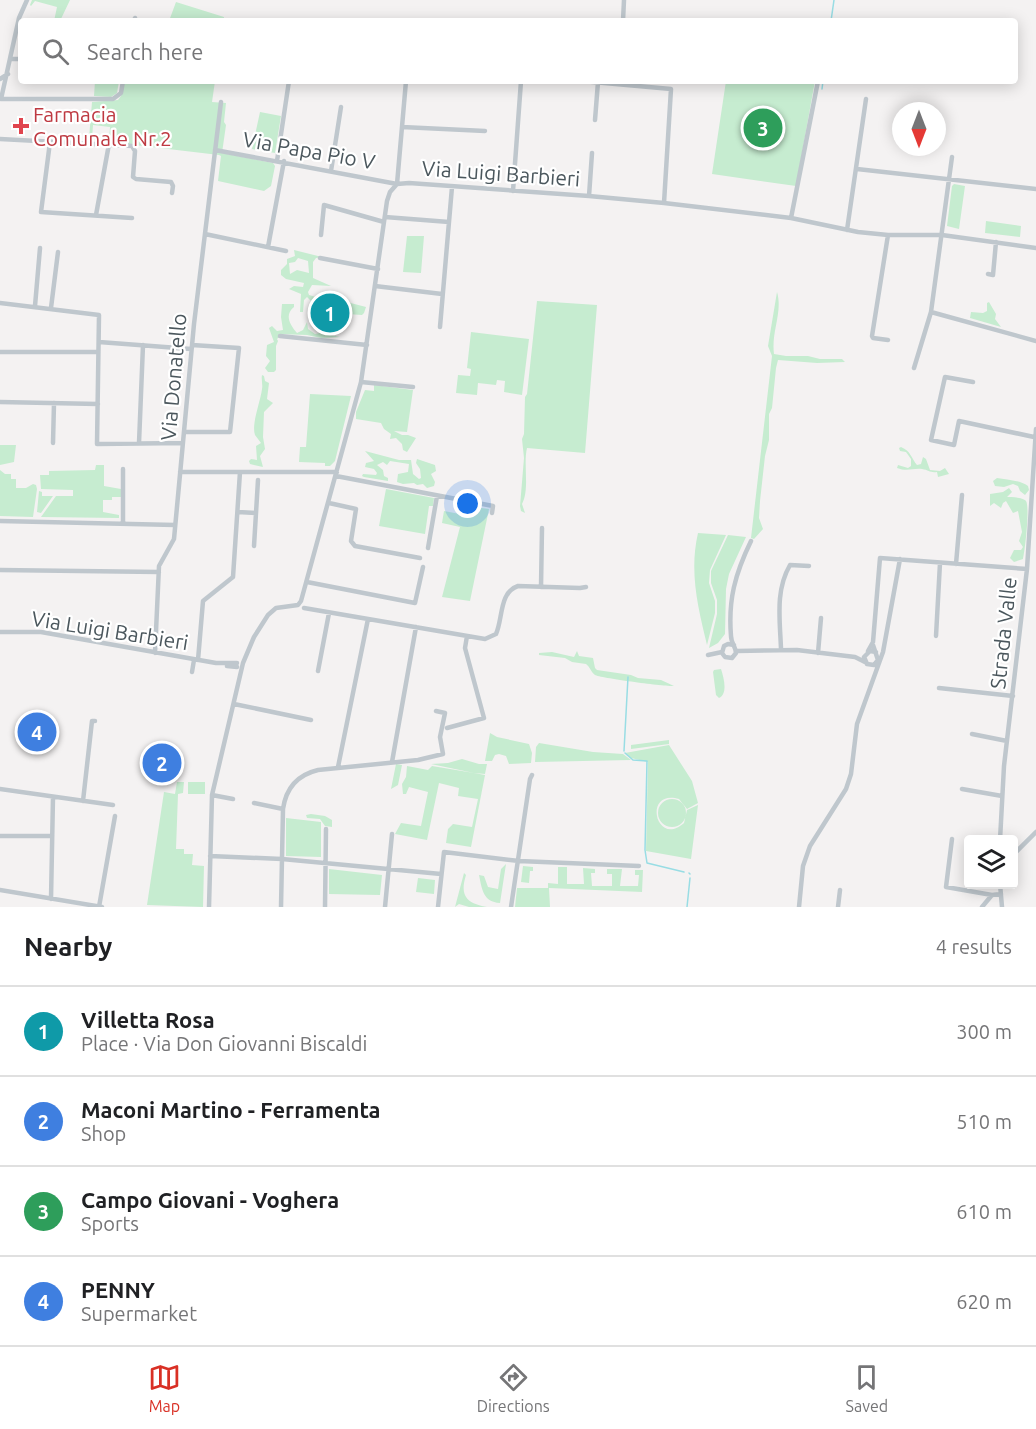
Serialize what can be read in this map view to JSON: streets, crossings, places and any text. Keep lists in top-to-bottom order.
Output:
{
  "streets": {
    "street": [
      "Via Papa Pio V",
      "Via Luigi Barbieri",
      "Via Donatello",
      "Strada Valle"
    ]
  },
  "crossings": [
    ["Via Papa Pio V", "Via Luigi Barbieri"],
    ["Via Papa Pio V", "Via Donatello"],
    ["Via Luigi Barbieri", "Via Donatello"]
  ],
  "places": {
    "health": ["Farmacia Comunale Nr.2"]
  },
  "north": "bottom",
  "page": {
    "search": "Search here",
    "pins": [
      "3",
      "1",
      "4",
      "2"
    ],
    "heading": ["Nearby", "4 results"],
    "list": [
      {
        "mark": "1",
        "name": "Villetta Rosa",
        "note": "Place · Via Don Giovanni Biscaldi",
        "value": "300 m"
      },
      {
        "mark": "2",
        "name": "Maconi Martino - Ferramenta",
        "note": "Shop",
        "value": "510 m"
      },
      {
        "mark": "3",
        "name": "Campo Giovani - Voghera",
        "note": "Sports",
        "value": "610 m"
      },
      {
        "mark": "4",
        "name": "PENNY",
        "note": "Supermarket",
        "value": "620 m"
      }
    ],
    "nav": ["Map", "Directions", "Saved"]
  }
}
